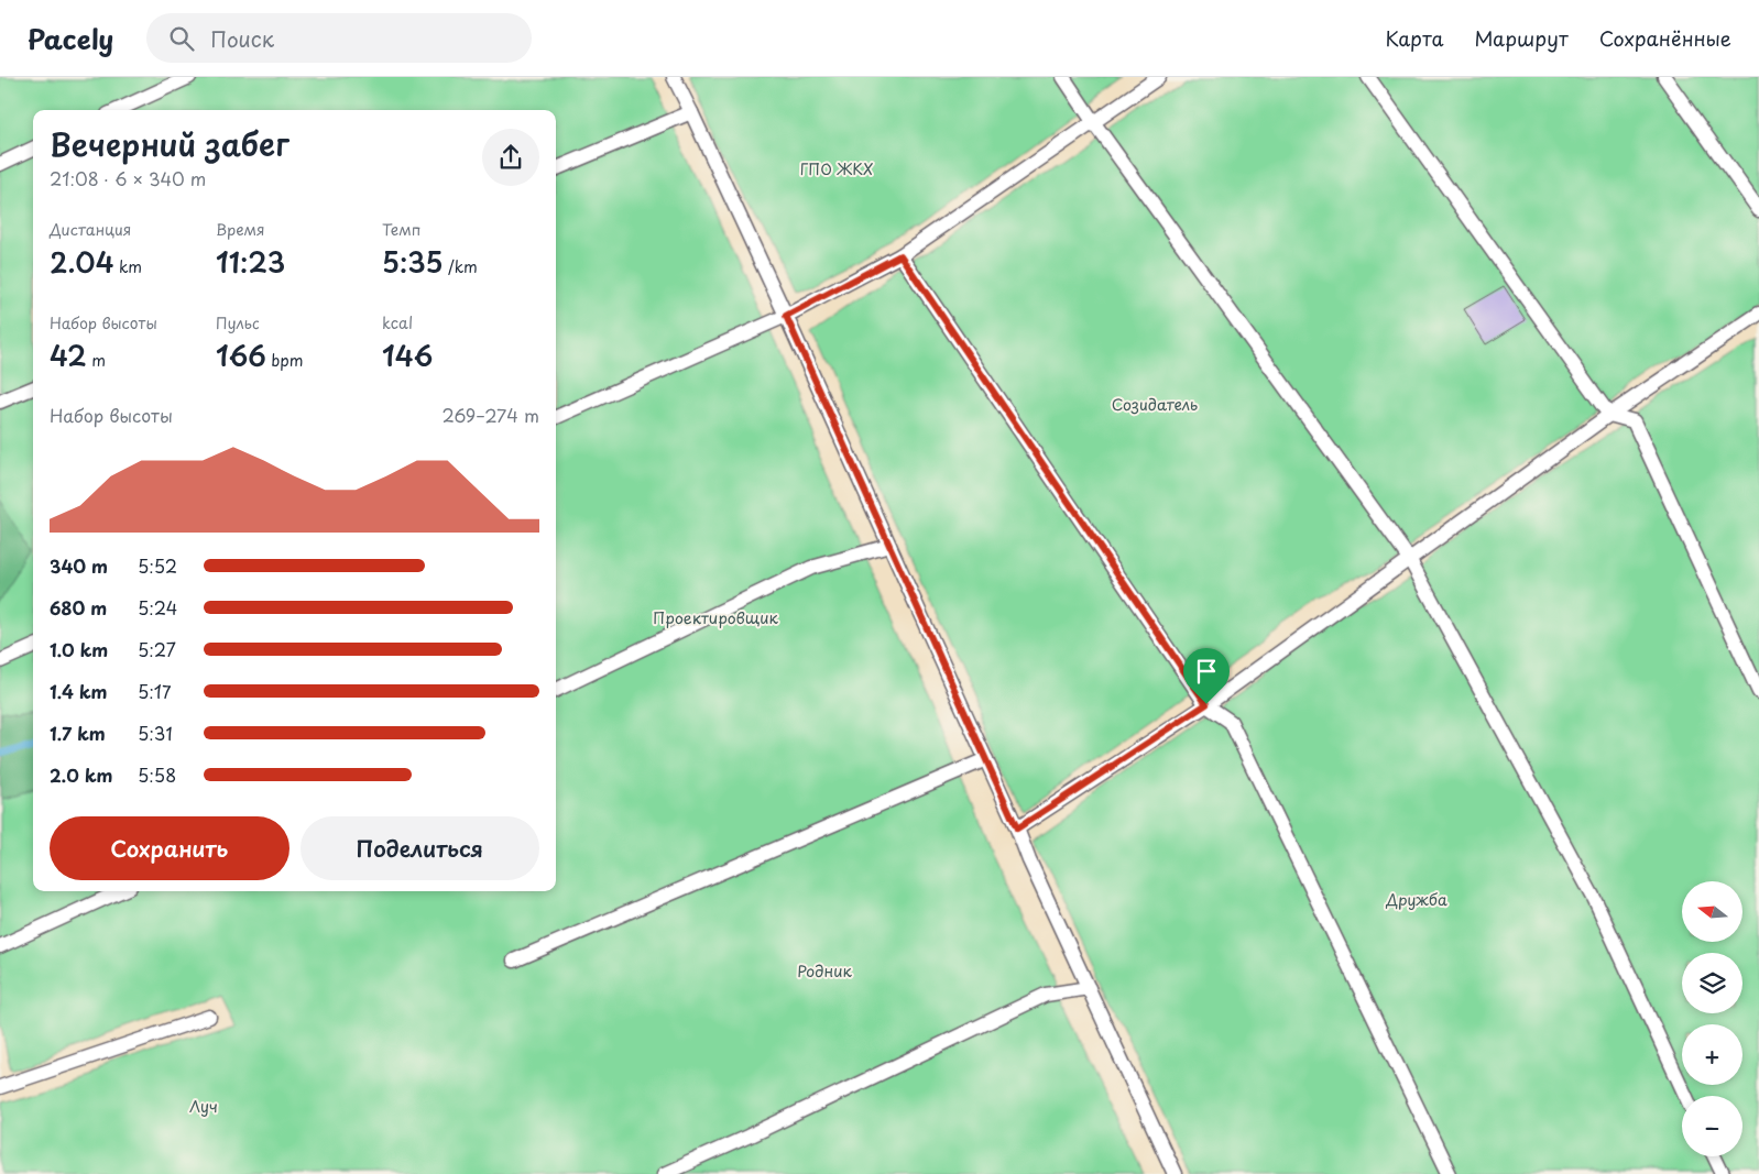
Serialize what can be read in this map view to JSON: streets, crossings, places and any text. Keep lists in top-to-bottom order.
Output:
{
  "parks": [
    "ГПО ЖКХ",
    "Созидатель",
    "Проектировщик",
    "Дружба",
    "Родник",
    "Луч"
  ],
  "north": "left",
  "page": {
    "header": "Pacely",
    "search": "Поиск",
    "nav": ["Карта", "Маршрут", "Сохранённые"],
    "heading": ["Вечерний забег", "21:08 · 6 × 340 m"],
    "stats": [
      ["Дистанция", "2.04 km"],
      ["Время", "11:23"],
      ["Темп", "5:35 /km"],
      ["Набор высоты", "42 m"],
      ["Пульс", "166 bpm"],
      ["kcal", "146"]
    ],
    "chart": ["Набор высоты", "269–274 m"],
    "list": [
      {
        "name": "340 m",
        "note": "5:52"
      },
      {
        "name": "680 m",
        "note": "5:24"
      },
      {
        "name": "1.0 km",
        "note": "5:27"
      },
      {
        "name": "1.4 km",
        "note": "5:17"
      },
      {
        "name": "1.7 km",
        "note": "5:31"
      },
      {
        "name": "2.0 km",
        "note": "5:58"
      }
    ],
    "buttons": ["Сохранить", "Поделиться"],
    "map_buttons": ["+", "−"]
  }
}
